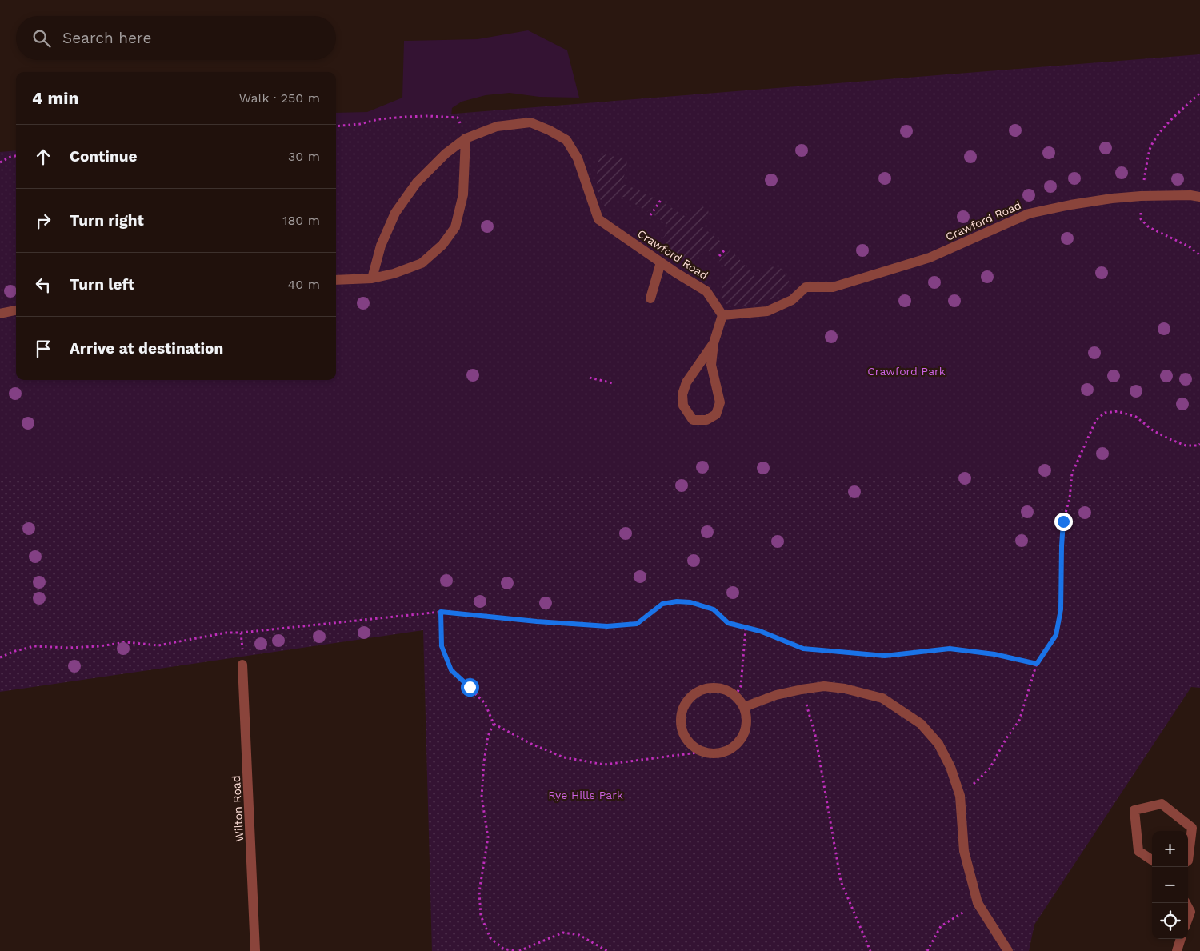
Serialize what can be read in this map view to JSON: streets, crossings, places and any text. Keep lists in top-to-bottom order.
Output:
{
  "streets": {
    "street": ["Crawford Road", "Wilton Road"]
  },
  "parks": ["Crawford Park", "Rye Hills Park"],
  "page": {
    "search": "Search here",
    "heading": ["4 min", "Walk · 250 m"],
    "list": [
      ["Continue", "30 m"],
      ["Turn right", "180 m"],
      ["Turn left", "40 m"],
      "Arrive at destination"
    ],
    "map_buttons": ["+", "−"]
  }
}
